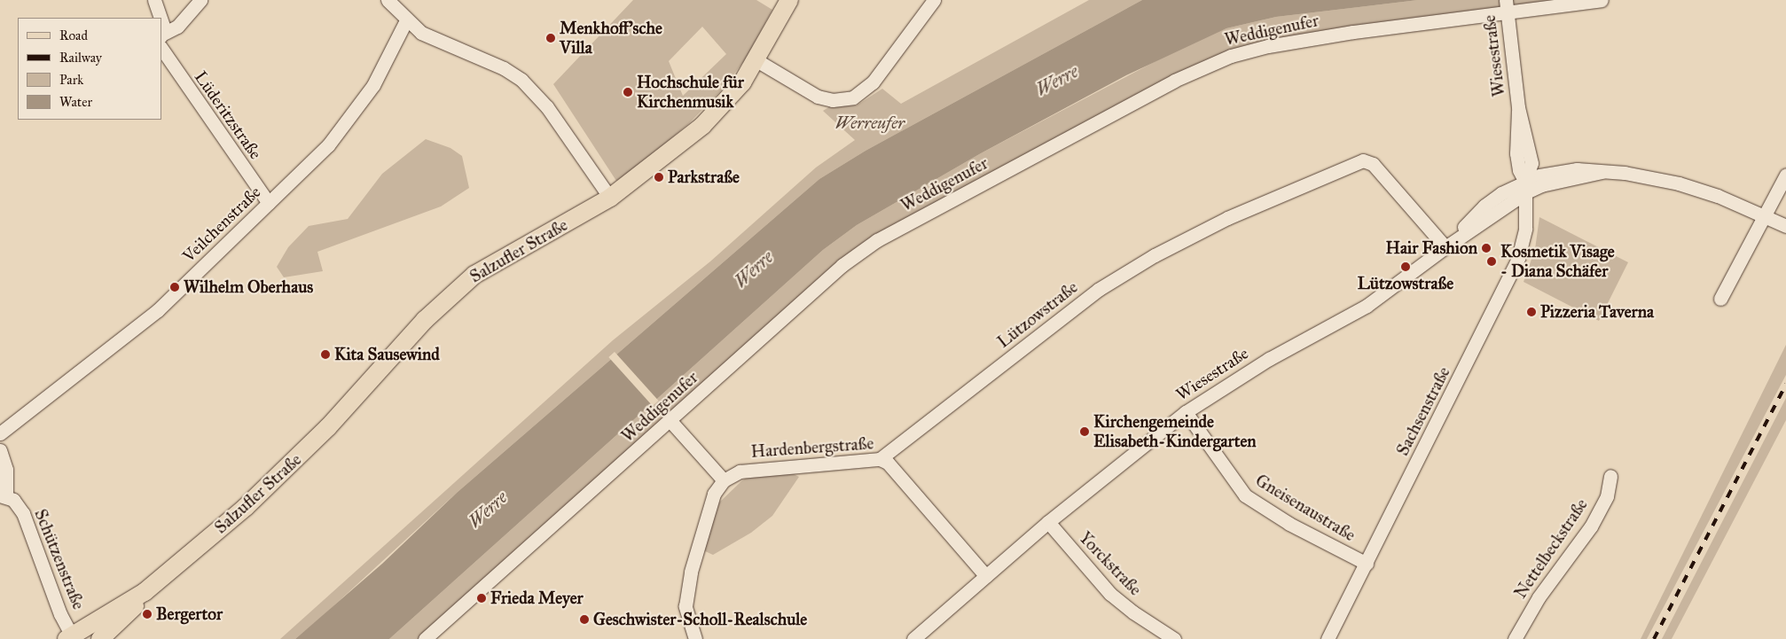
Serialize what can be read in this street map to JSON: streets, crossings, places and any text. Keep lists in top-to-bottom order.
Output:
{
  "streets": {
    "main road": ["Salzufler Straße"],
    "street": [
      "Weddigenufer",
      "Wiesestraße",
      "Lüderitzstraße",
      "Veilchenstraße",
      "Lützowstraße",
      "Sachsenstraße",
      "Hardenbergstraße",
      "Gneisenaustraße",
      "Nettelbeckstraße",
      "Schützenstraße",
      "Yorckstraße"
    ]
  },
  "crossings": [
    ["Weddigenufer", "Wiesestraße"],
    ["Wiesestraße", "Lützowstraße"],
    ["Wiesestraße", "Sachsenstraße"],
    ["Wiesestraße", "Hardenbergstraße"],
    ["Wiesestraße", "Gneisenaustraße"],
    ["Wiesestraße", "Yorckstraße"],
    ["Lüderitzstraße", "Veilchenstraße"],
    ["Salzufler Straße", "Schützenstraße"],
    ["Lützowstraße", "Hardenbergstraße"],
    ["Sachsenstraße", "Gneisenaustraße"]
  ],
  "water": ["Werre"],
  "parks": ["Werreufer"],
  "places": [
    "Menkhoff'sche Villa",
    "Hochschule für Kirchenmusik",
    "Parkstraße",
    "Hair Fashion",
    "Kosmetik Visage - Diana Schäfer",
    "Lützowstraße",
    "Wilhelm Oberhaus",
    "Pizzeria Taverna",
    "Kita Sausewind",
    "Kirchengemeinde Elisabeth-Kindergarten",
    "Frieda Meyer",
    "Bergertor",
    "Geschwister-Scholl-Realschule"
  ],
  "legend": [
    "Road",
    "Railway",
    "Park",
    "Water"
  ]
}
